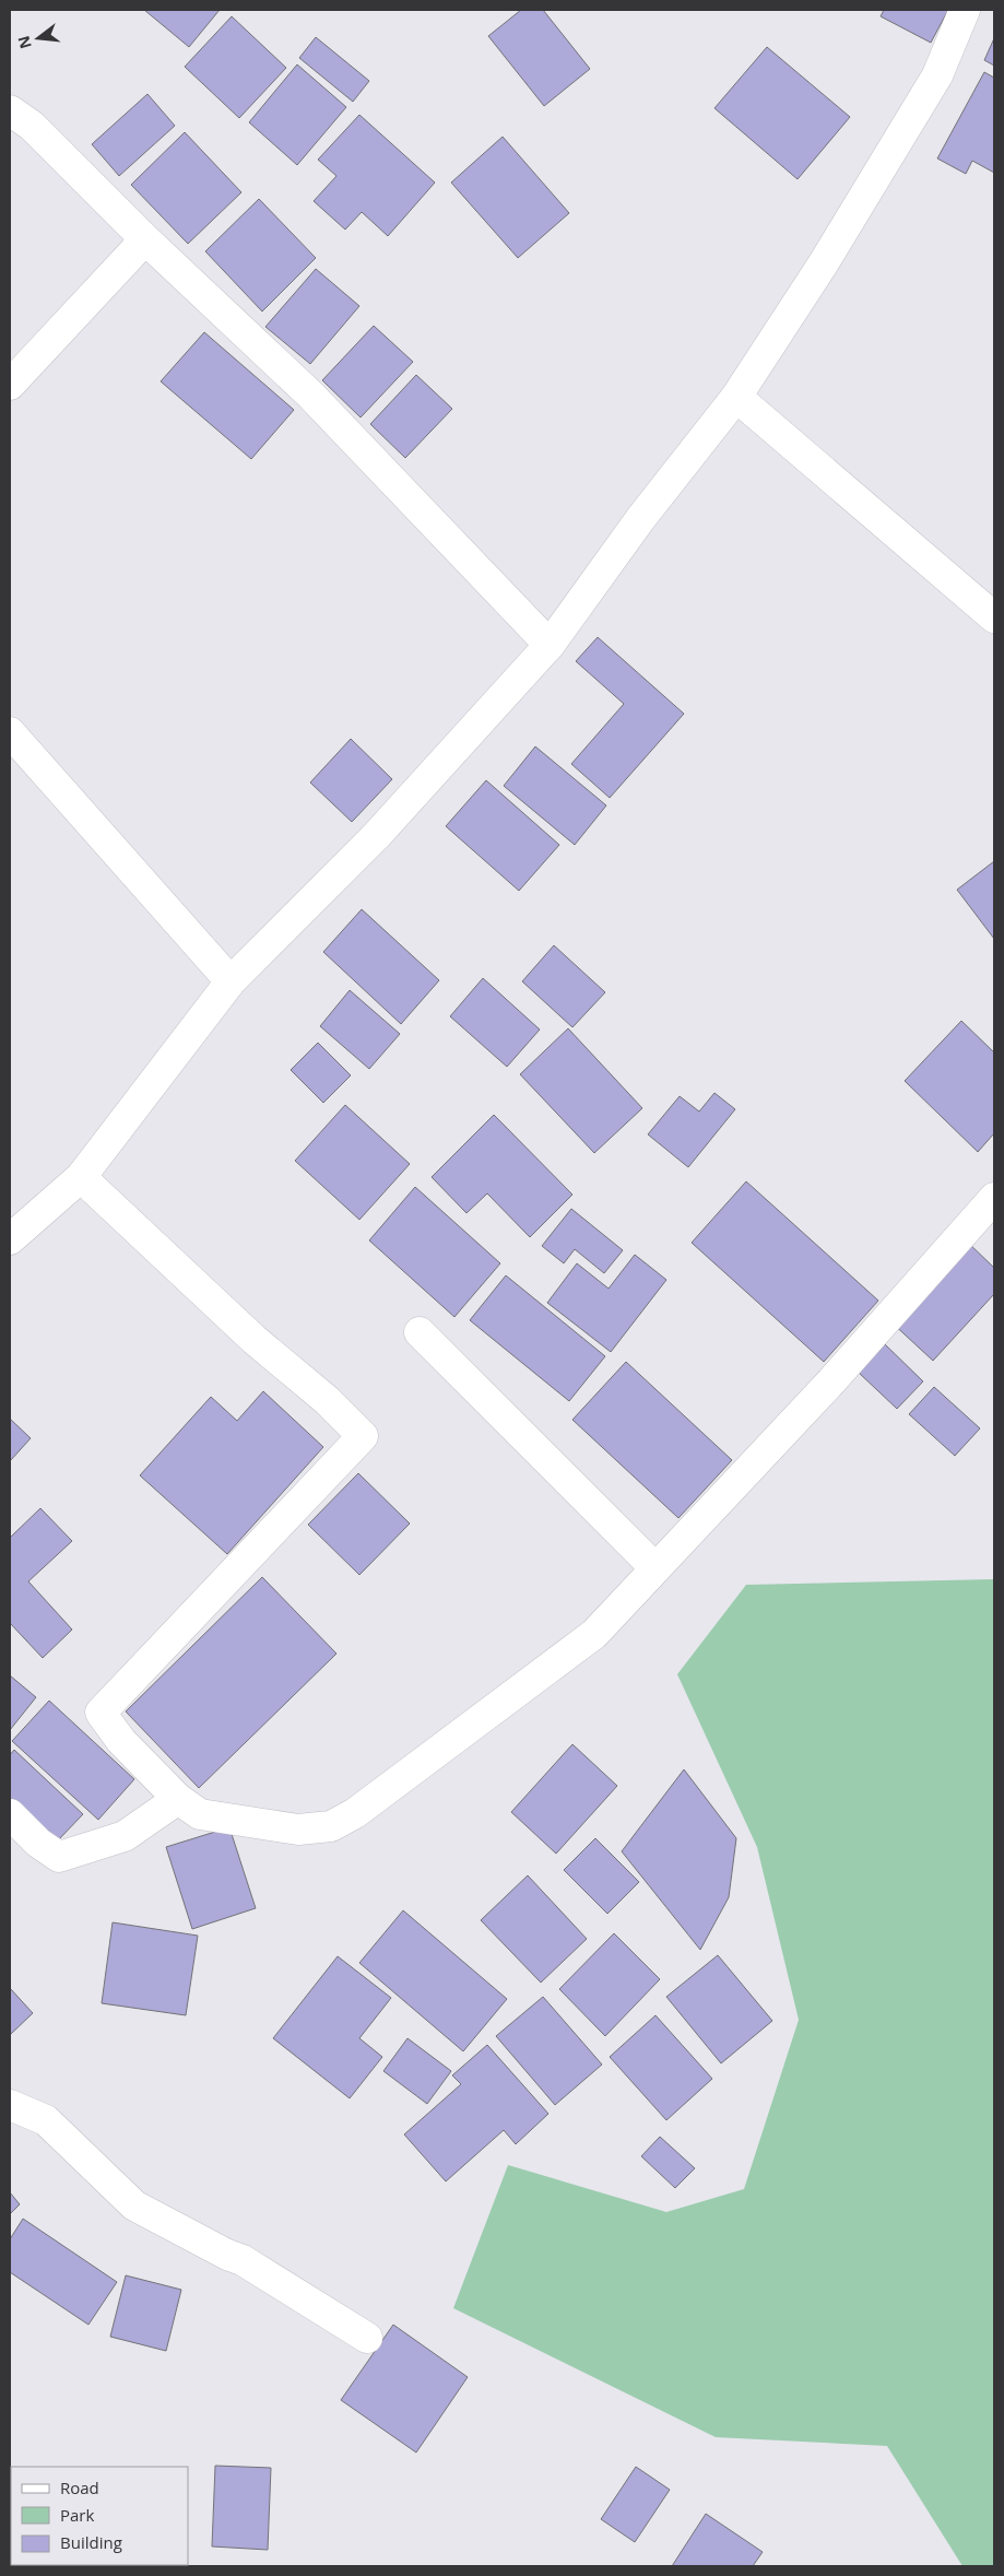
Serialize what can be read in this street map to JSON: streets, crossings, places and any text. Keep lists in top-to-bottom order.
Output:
{
  "legend": ["Road", "Park", "Building"],
  "north": "left"
}
